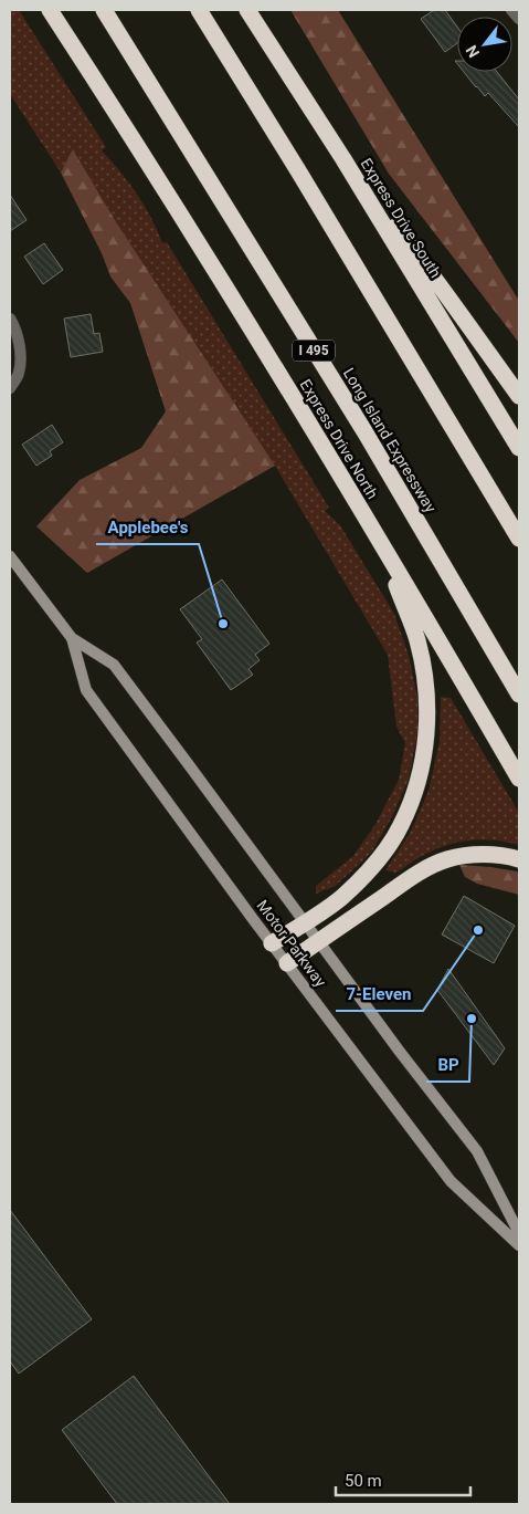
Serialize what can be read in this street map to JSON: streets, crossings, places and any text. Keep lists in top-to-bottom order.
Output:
{
  "streets": {
    "highway": [
      "Express Drive South",
      "I 495",
      "Express Drive North",
      "Long Island Expressway"
    ],
    "main road": ["Motor Parkway"]
  },
  "places": ["Applebee's", "7-Eleven", "BP"],
  "scale_bar": "50 m",
  "north": "bottom left"
}
